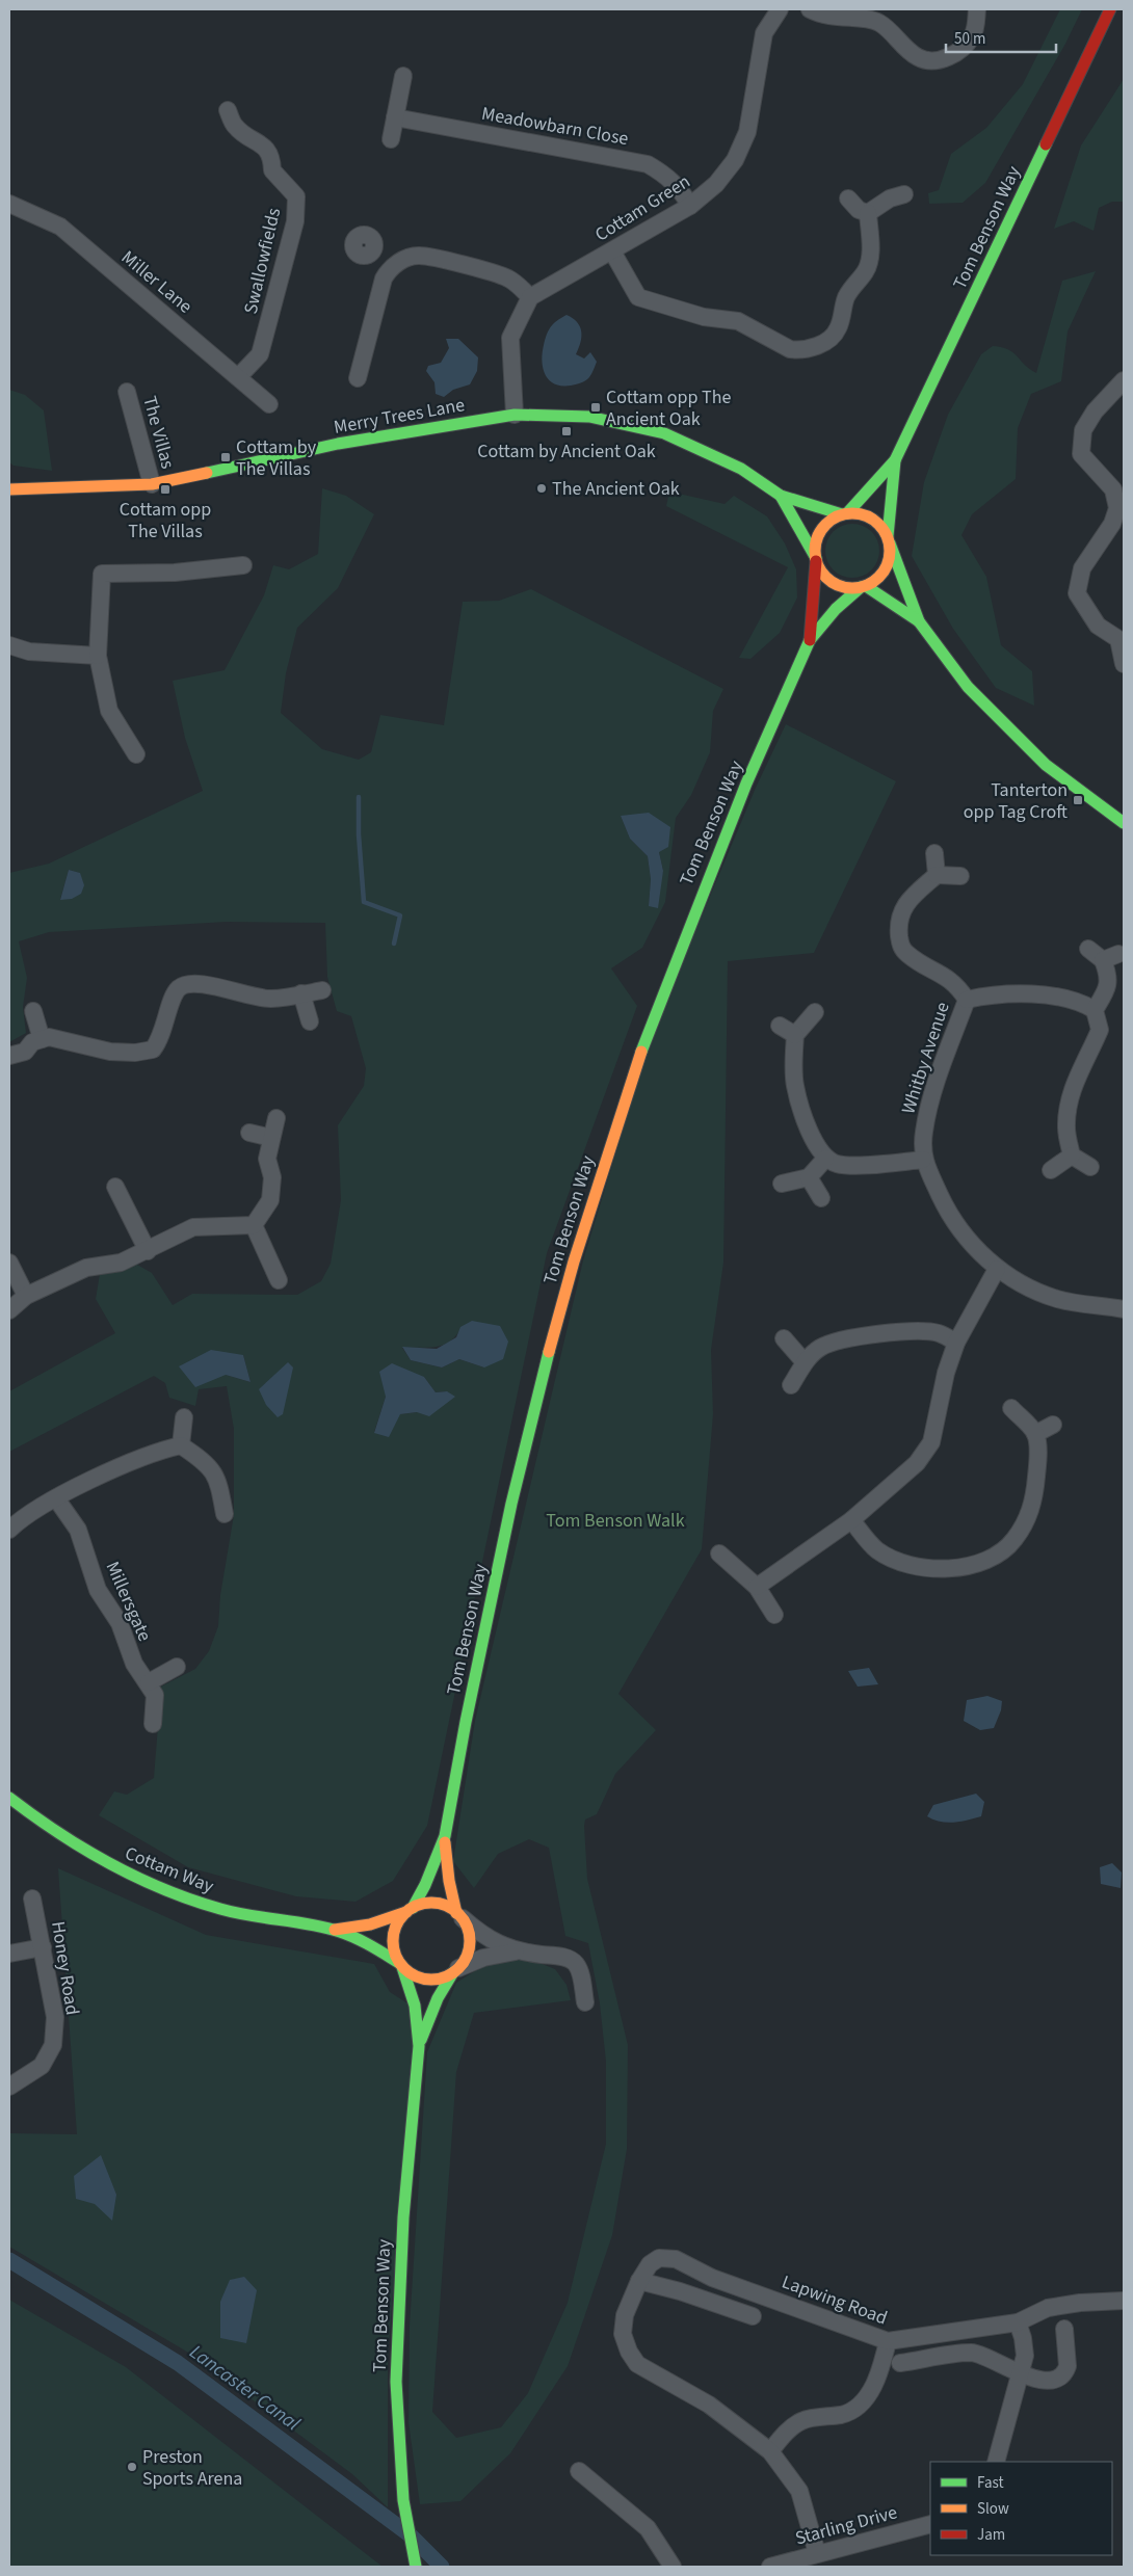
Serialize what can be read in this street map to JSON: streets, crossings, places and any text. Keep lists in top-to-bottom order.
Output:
{
  "streets": {
    "main road": ["Tom Benson Way", "Merry Trees Lane", "Cottam Way"],
    "street": [
      "Meadowbarn Close",
      "Cottam Green",
      "Swallowfields",
      "Miller Lane",
      "The Villas",
      "Whitby Avenue",
      "Millersgate",
      "Honey Road",
      "Lapwing Road",
      "Starling Drive"
    ]
  },
  "crossings": [
    ["Meadowbarn Close", "Cottam Green"],
    ["Tom Benson Way", "Merry Trees Lane"],
    ["Tom Benson Way", "Cottam Way"],
    ["Swallowfields", "Miller Lane"],
    ["Merry Trees Lane", "The Villas"],
    ["Lapwing Road", "Starling Drive"]
  ],
  "water": ["Lancaster Canal"],
  "parks": ["Tom Benson Walk"],
  "places": {
    "transit": [
      "Cottam opp The Ancient Oak",
      "Cottam by Ancient Oak",
      "Cottam by The Villas",
      "Cottam opp The Villas",
      "Tanterton opp Tag Croft"
    ],
    "other": ["The Ancient Oak", "Preston Sports Arena"]
  },
  "legend": ["Fast", "Slow", "Jam"],
  "scale_bar": "50 m"
}
